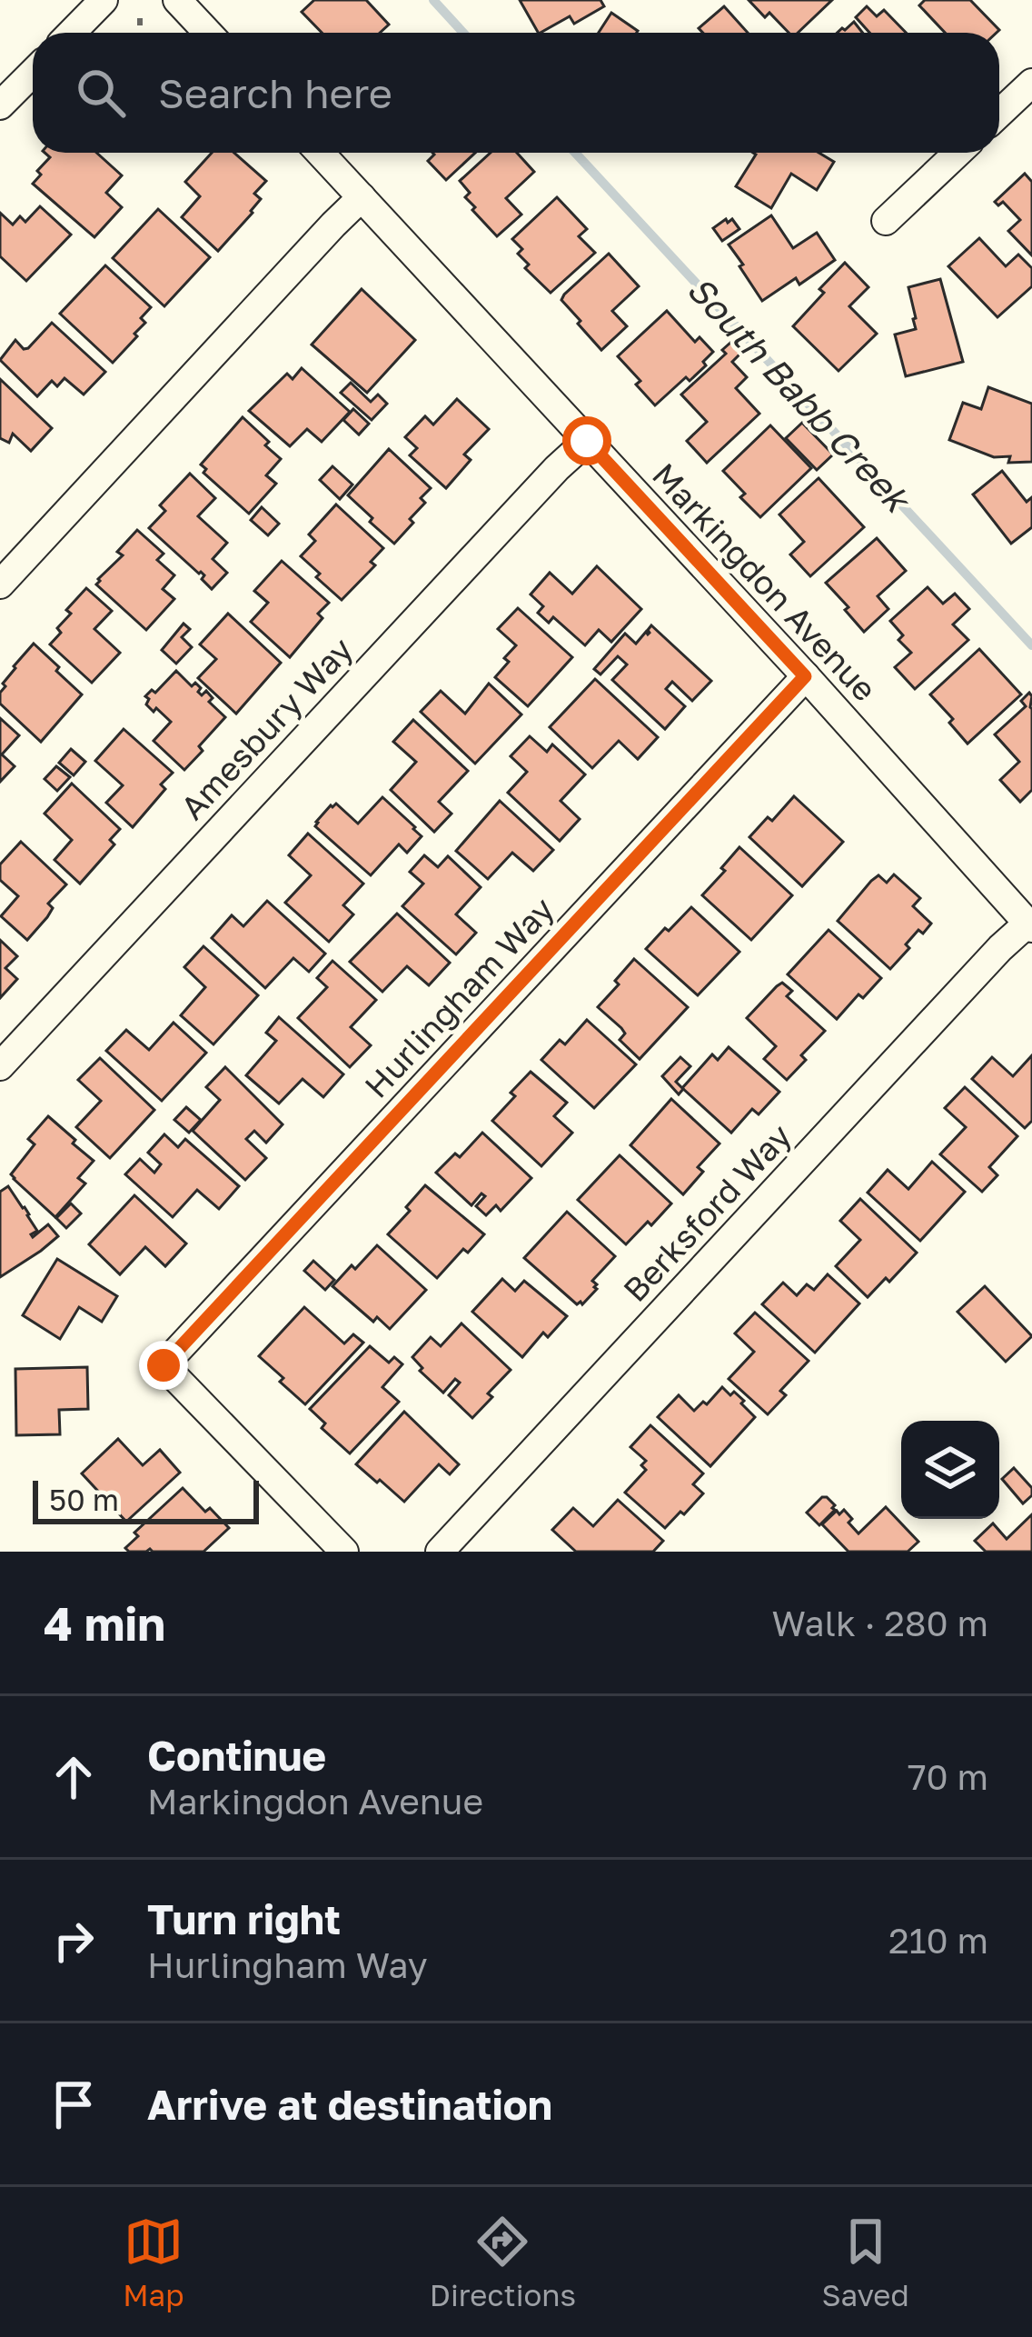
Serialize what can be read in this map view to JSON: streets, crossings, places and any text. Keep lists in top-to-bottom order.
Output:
{
  "streets": {
    "street": [
      "Markingdon Avenue",
      "Amesbury Way",
      "Hurlingham Way",
      "Berksford Way"
    ]
  },
  "crossings": [
    ["Markingdon Avenue", "Amesbury Way"],
    ["Markingdon Avenue", "Hurlingham Way"],
    ["Markingdon Avenue", "Berksford Way"]
  ],
  "water": ["South Babb Creek"],
  "scale_bar": "50 m",
  "page": {
    "search": "Search here",
    "scale": "50 m",
    "heading": ["4 min", "Walk · 280 m"],
    "list": [
      ["Continue", "Markingdon Avenue", "70 m"],
      ["Turn right", "Hurlingham Way", "210 m"],
      "Arrive at destination"
    ],
    "nav": ["Map", "Directions", "Saved"]
  }
}
